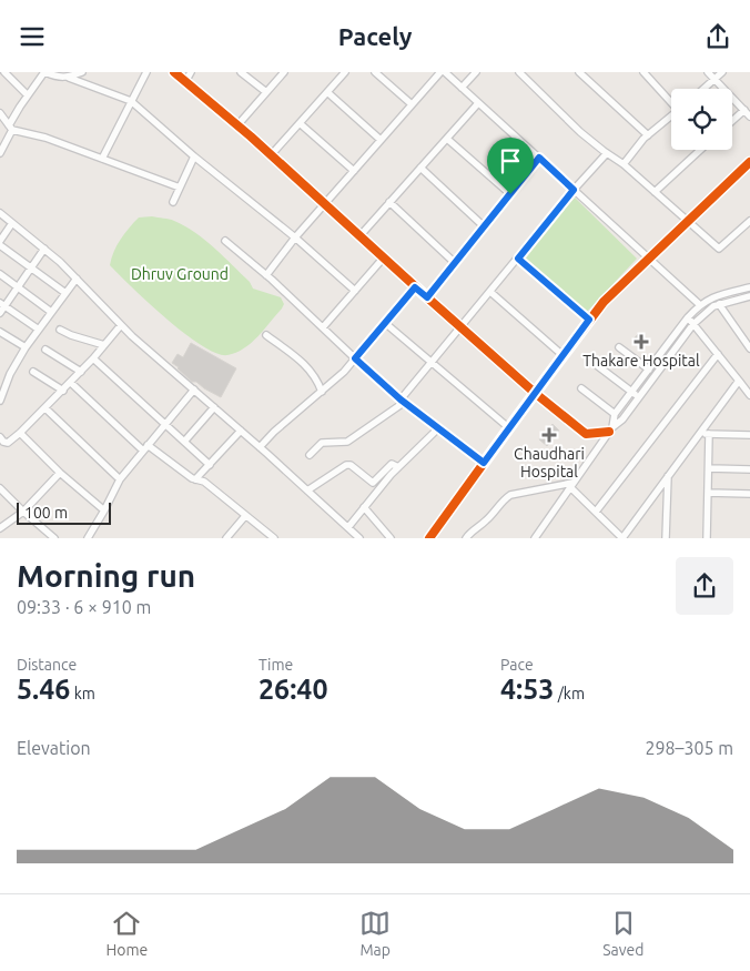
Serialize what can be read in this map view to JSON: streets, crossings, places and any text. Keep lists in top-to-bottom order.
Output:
{
  "parks": ["Dhruv Ground"],
  "places": {
    "health": ["Thakare Hospital", "Chaudhari Hospital"]
  },
  "scale_bar": "100 m",
  "page": {
    "header": "Pacely",
    "scale": "100 m",
    "heading": ["Morning run", "09:33 · 6 × 910 m"],
    "stats": [
      ["Distance", "5.46 km"],
      ["Time", "26:40"],
      ["Pace", "4:53 /km"]
    ],
    "chart": ["Elevation", "298–305 m"],
    "tabs": ["Home", "Map", "Saved"]
  }
}
